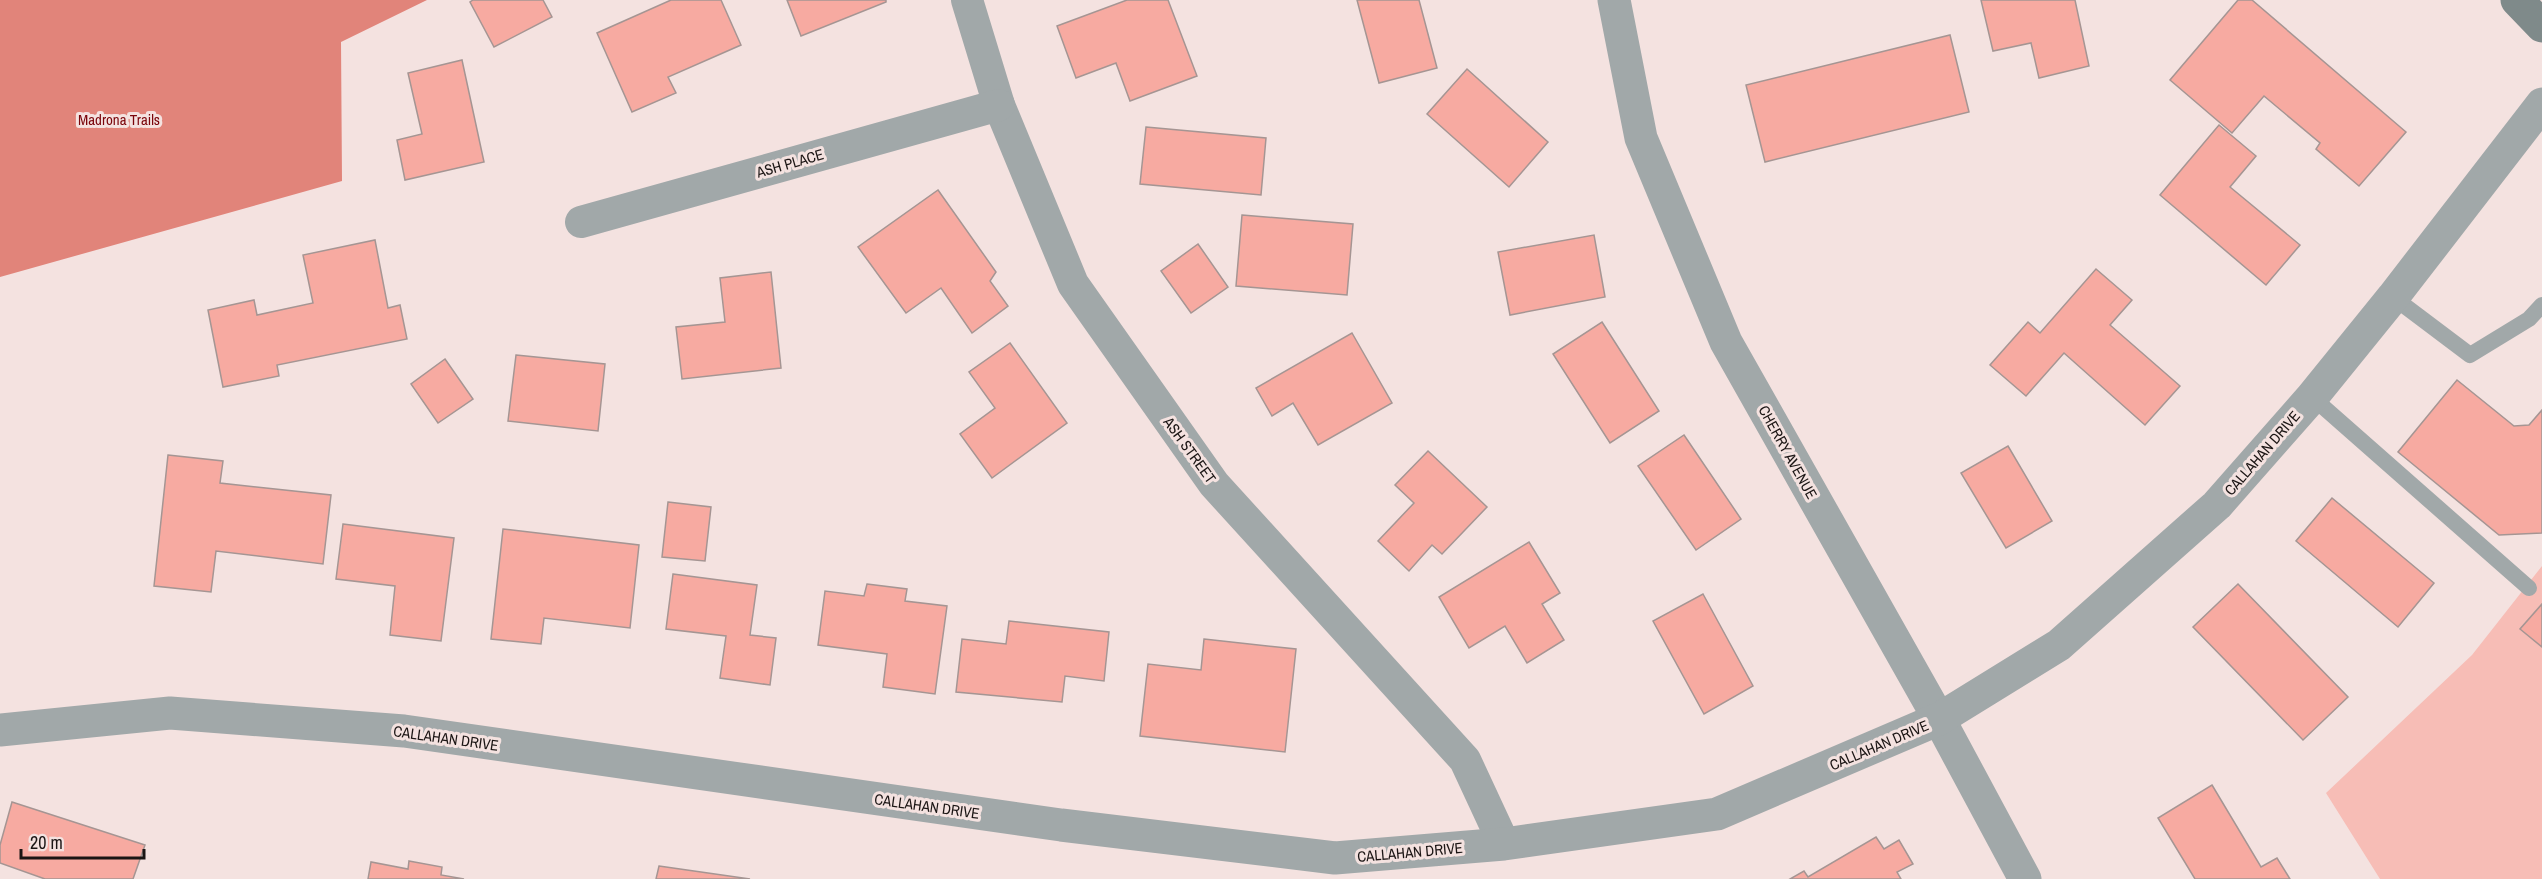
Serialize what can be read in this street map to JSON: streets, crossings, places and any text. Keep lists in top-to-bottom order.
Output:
{
  "streets": {
    "street": [
      "ASH PLACE",
      "ASH STREET",
      "CHERRY AVENUE",
      "CALLAHAN DRIVE"
    ]
  },
  "crossings": [
    ["ASH PLACE", "ASH STREET"],
    ["ASH STREET", "CALLAHAN DRIVE"],
    ["CHERRY AVENUE", "CALLAHAN DRIVE"]
  ],
  "parks": ["Madrona Trails"],
  "scale_bar": "20 m"
}
